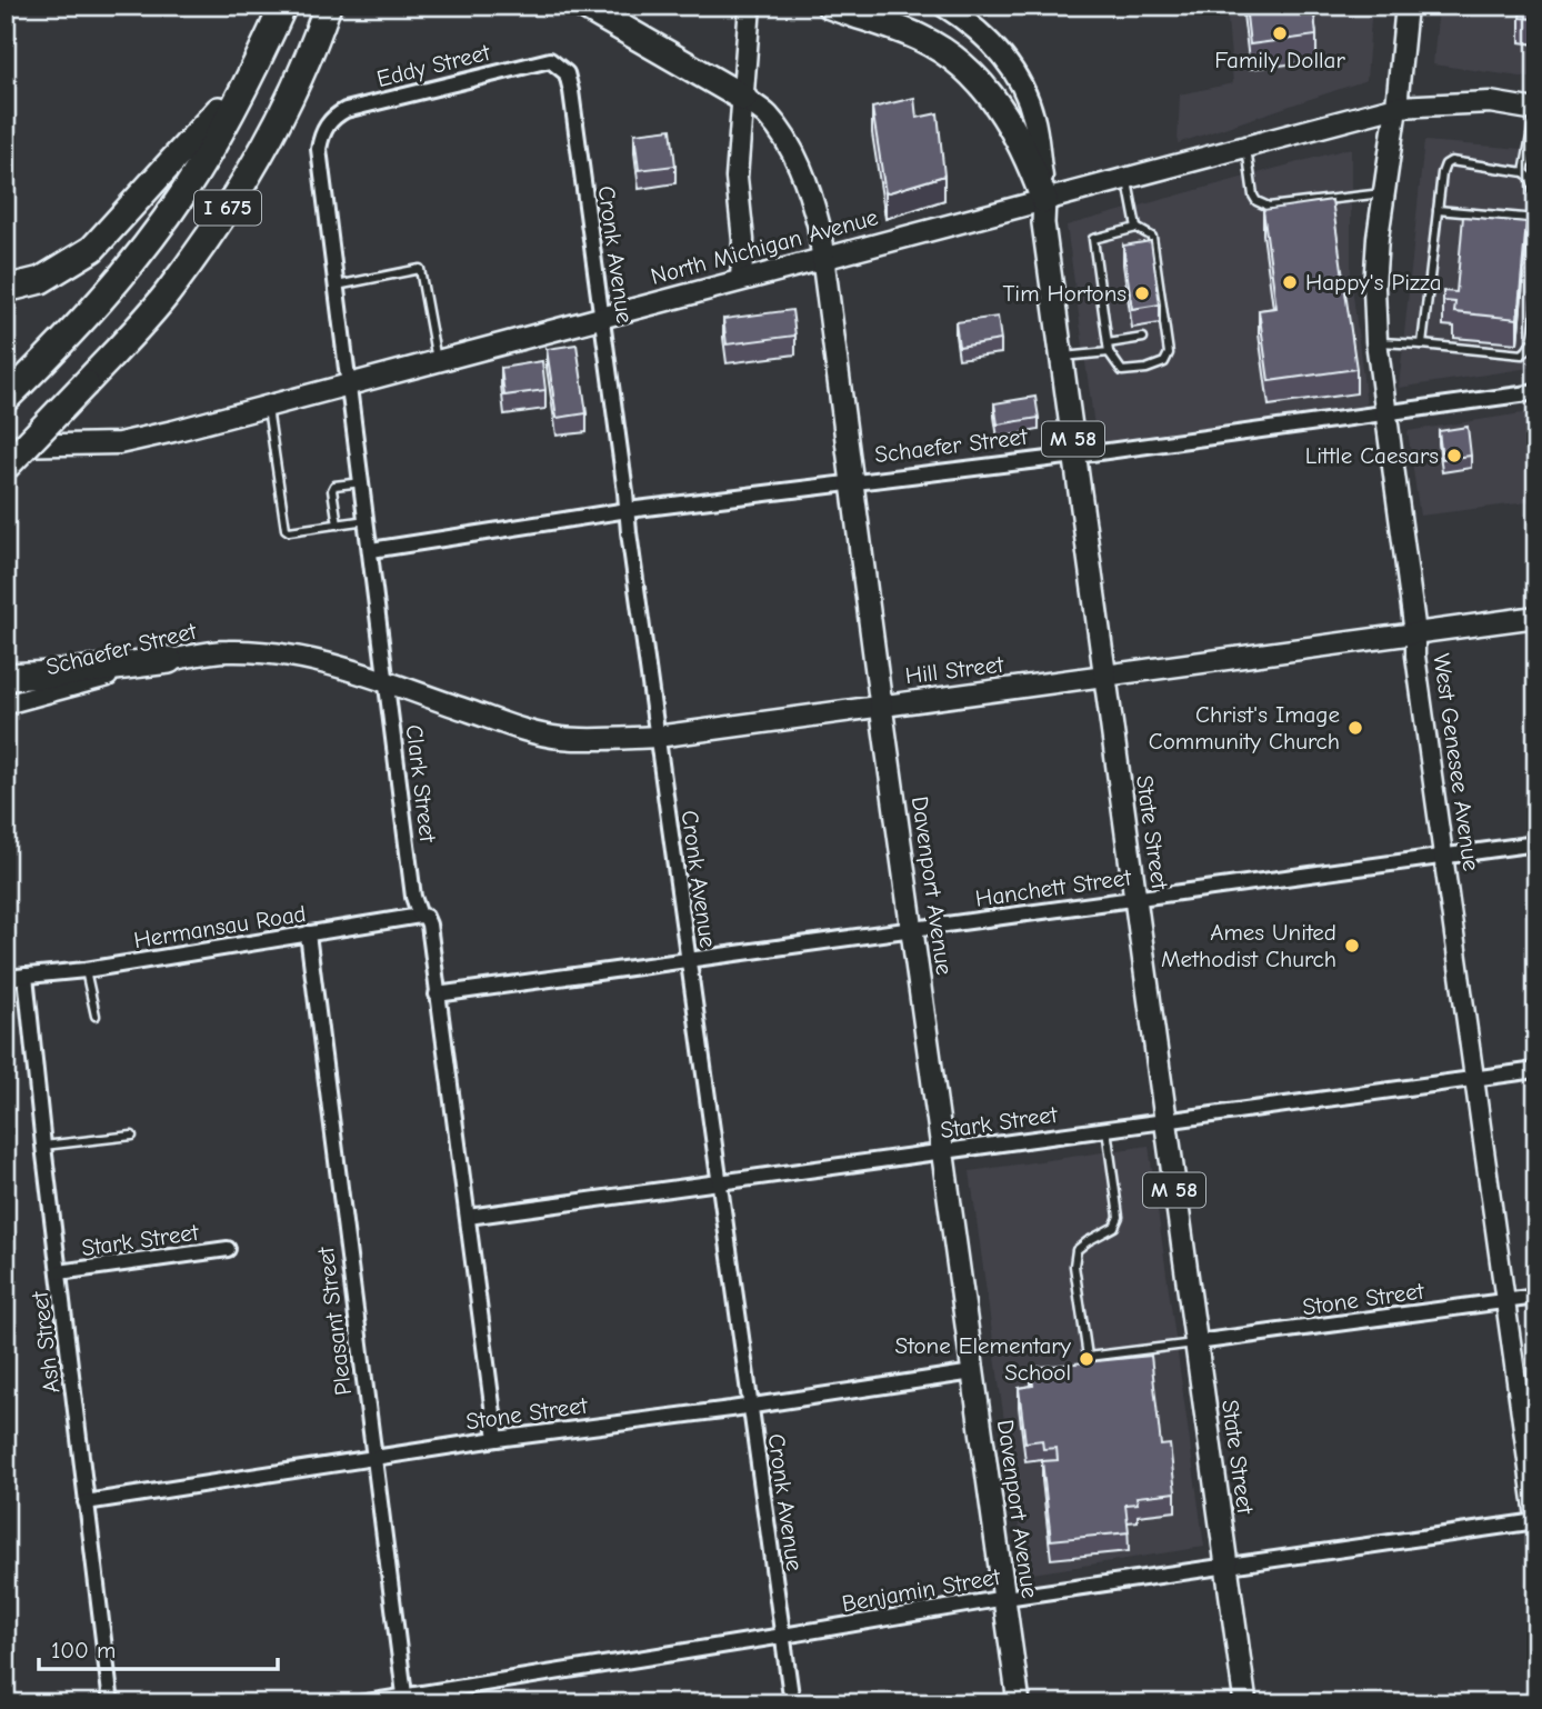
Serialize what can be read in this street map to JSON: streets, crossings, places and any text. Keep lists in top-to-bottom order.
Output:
{
  "streets": {
    "highway": ["I 675"],
    "main road": [
      "North Michigan Avenue",
      "M 58",
      "Schaefer Street",
      "Hill Street",
      "West Genesee Avenue",
      "State Street",
      "Davenport Avenue"
    ],
    "street": [
      "Eddy Street",
      "Cronk Avenue",
      "Clark Street",
      "Hanchett Street",
      "Hermansau Road",
      "Stark Street",
      "Stone Street",
      "Pleasant Street",
      "Ash Street",
      "Benjamin Street"
    ]
  },
  "crossings": [
    ["Eddy Street", "Cronk Avenue"],
    ["Eddy Street", "Clark Street"],
    ["North Michigan Avenue", "Cronk Avenue"],
    ["North Michigan Avenue", "West Genesee Avenue"],
    ["North Michigan Avenue", "Clark Street"],
    ["North Michigan Avenue", "State Street"],
    ["North Michigan Avenue", "Davenport Avenue"],
    ["Cronk Avenue", "Schaefer Street"],
    ["Cronk Avenue", "Hill Street"],
    ["Cronk Avenue", "Hanchett Street"],
    ["Cronk Avenue", "Stark Street"],
    ["Cronk Avenue", "Stone Street"],
    ["Cronk Avenue", "Benjamin Street"],
    ["Schaefer Street", "Hill Street"],
    ["Schaefer Street", "West Genesee Avenue"],
    ["Schaefer Street", "Clark Street"],
    ["Schaefer Street", "State Street"],
    ["Schaefer Street", "Davenport Avenue"],
    ["Hill Street", "West Genesee Avenue"],
    ["Hill Street", "Clark Street"],
    ["Hill Street", "State Street"],
    ["Hill Street", "Davenport Avenue"],
    ["West Genesee Avenue", "Hanchett Street"],
    ["West Genesee Avenue", "Stark Street"],
    ["West Genesee Avenue", "Stone Street"],
    ["West Genesee Avenue", "Benjamin Street"],
    ["Clark Street", "Hanchett Street"],
    ["Clark Street", "Hermansau Road"],
    ["Clark Street", "Stark Street"],
    ["Clark Street", "Stone Street"],
    ["State Street", "Hanchett Street"],
    ["State Street", "Stark Street"],
    ["State Street", "Stone Street"],
    ["State Street", "Benjamin Street"],
    ["Davenport Avenue", "Hanchett Street"],
    ["Davenport Avenue", "Stark Street"],
    ["Davenport Avenue", "Stone Street"],
    ["Davenport Avenue", "Benjamin Street"],
    ["Hermansau Road", "Pleasant Street"],
    ["Hermansau Road", "Ash Street"],
    ["Stark Street", "Ash Street"],
    ["Stone Street", "Pleasant Street"],
    ["Stone Street", "Ash Street"],
    ["Pleasant Street", "Benjamin Street"]
  ],
  "places": [
    "Family Dollar",
    "Happy's Pizza",
    "Tim Hortons",
    "Little Caesars",
    "Christ's Image Community Church",
    "Ames United Methodist Church",
    "Stone Elementary School"
  ],
  "scale_bar": "100 m"
}
